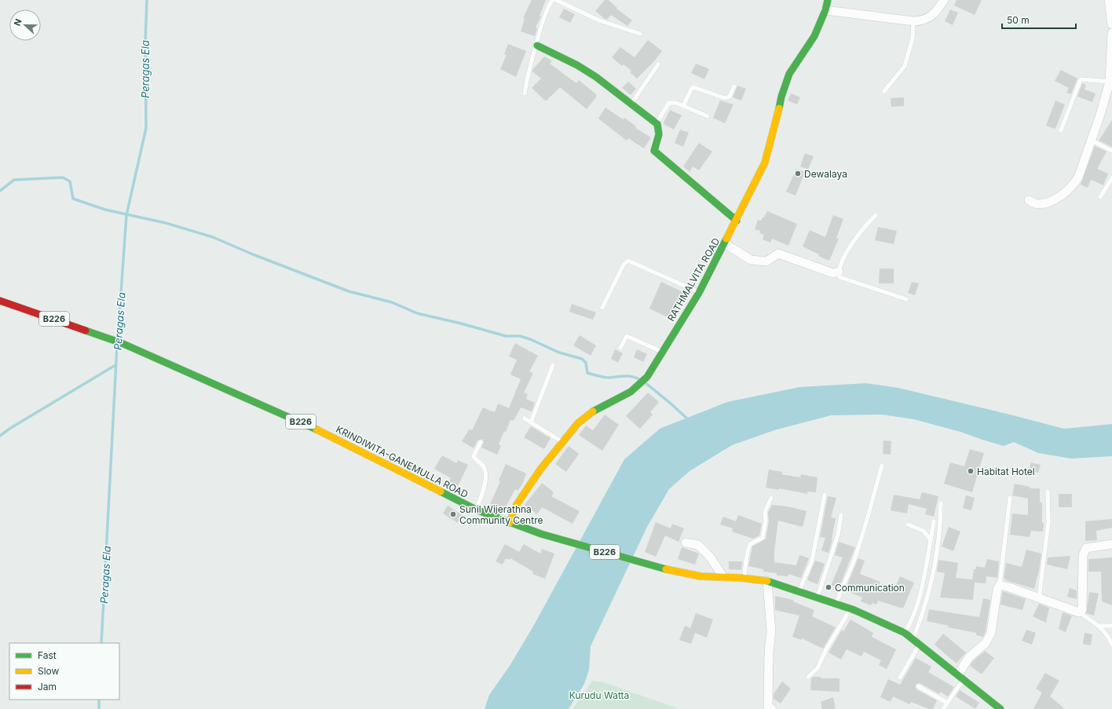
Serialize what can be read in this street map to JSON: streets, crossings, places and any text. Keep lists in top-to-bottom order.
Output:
{
  "streets": {
    "main road": ["RATHMALVITA ROAD", "B226", "KRINDIWITA-GANEMULLA ROAD"]
  },
  "crossings": [
    ["RATHMALVITA ROAD", "KRINDIWITA-GANEMULLA ROAD"]
  ],
  "water": ["Peragas Ela"],
  "parks": ["Kurudu Watta"],
  "places": [
    "Dewalaya",
    "Habitat Hotel",
    "Sunil Wijerathna Community Centre",
    "Communication"
  ],
  "legend": ["Fast", "Slow", "Jam"],
  "scale_bar": "50 m",
  "north": "left"
}
